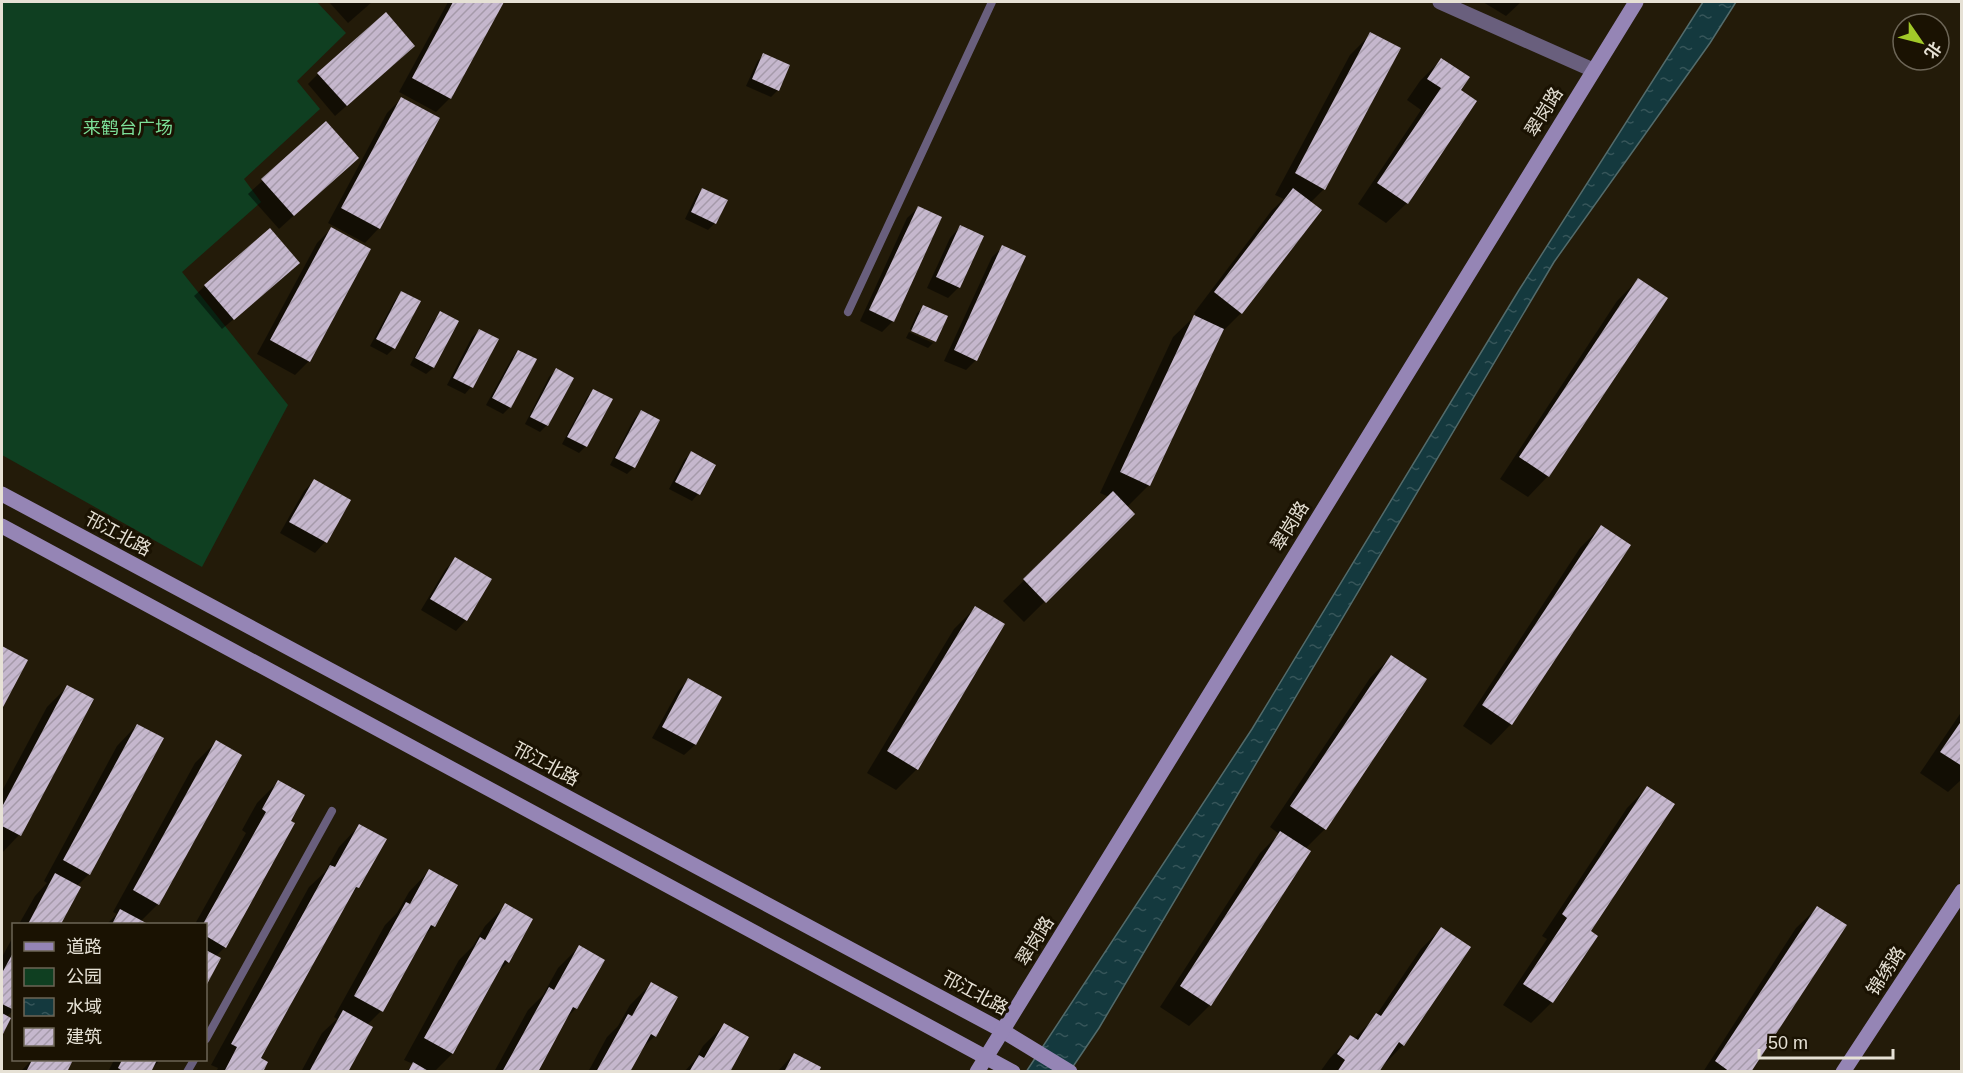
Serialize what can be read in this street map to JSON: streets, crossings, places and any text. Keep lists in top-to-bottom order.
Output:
{
  "streets": {
    "main road": ["翠岗路", "邗江北路", "锦绣路"]
  },
  "crossings": [
    ["翠岗路", "邗江北路"]
  ],
  "parks": ["来鹤台广场"],
  "legend": [
    "道路",
    "公园",
    "水域",
    "建筑"
  ],
  "scale_bar": "50 m",
  "north": "bottom right"
}
